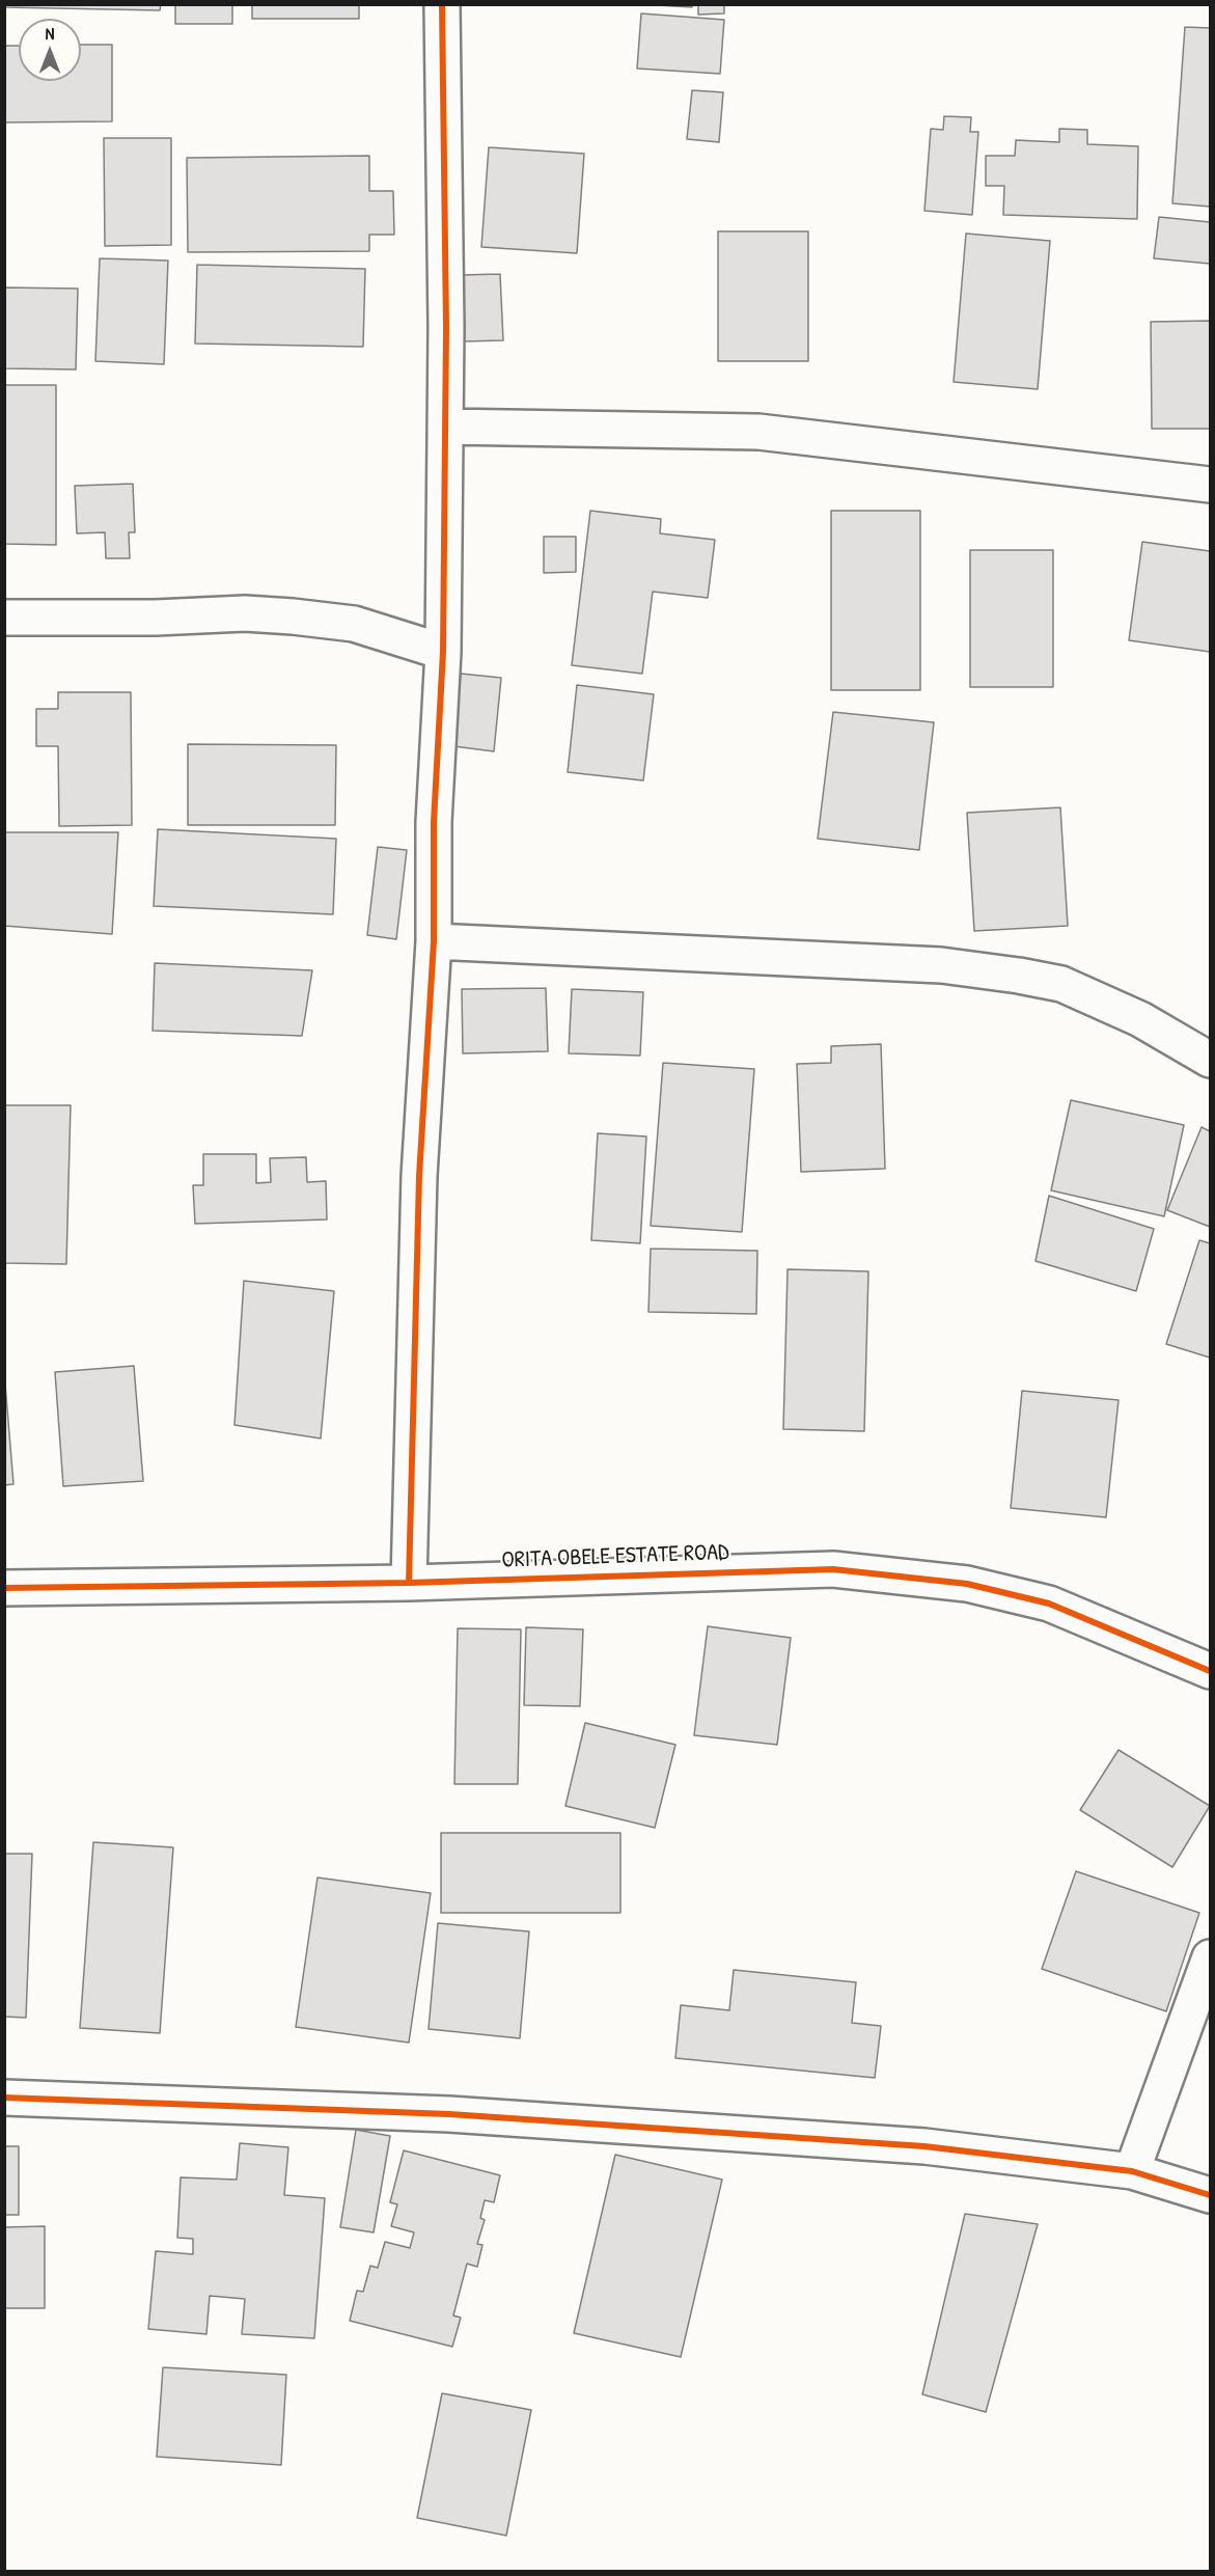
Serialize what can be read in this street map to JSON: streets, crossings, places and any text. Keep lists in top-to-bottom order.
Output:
{
  "streets": {
    "street": ["ORITA OBELE ESTATE ROAD"]
  },
  "north": "top"
}
